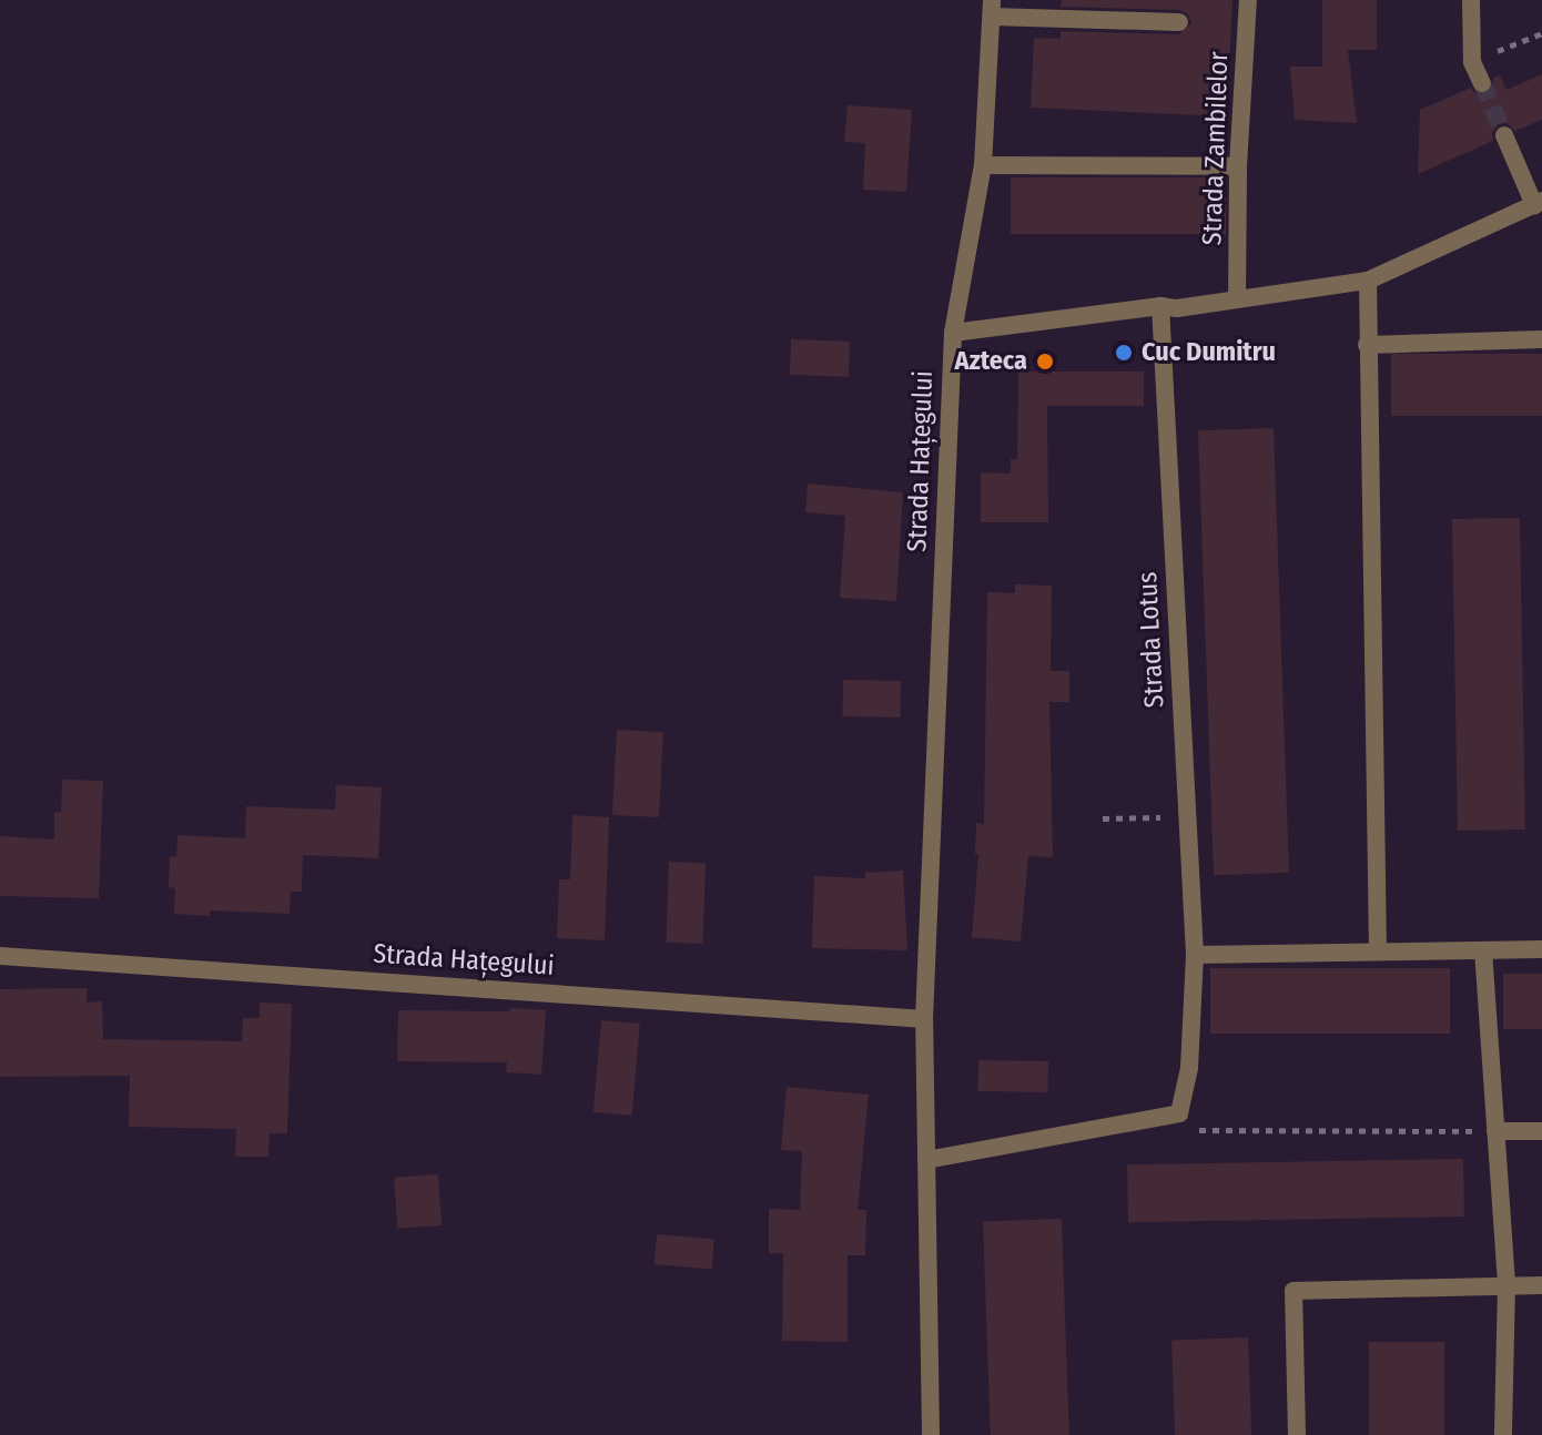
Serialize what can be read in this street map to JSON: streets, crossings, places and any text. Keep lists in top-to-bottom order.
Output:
{
  "streets": {
    "street": ["Strada Zambilelor", "Strada Hațegului", "Strada Lotus"]
  },
  "places": ["Cuc Dumitru", "Azteca"]
}
